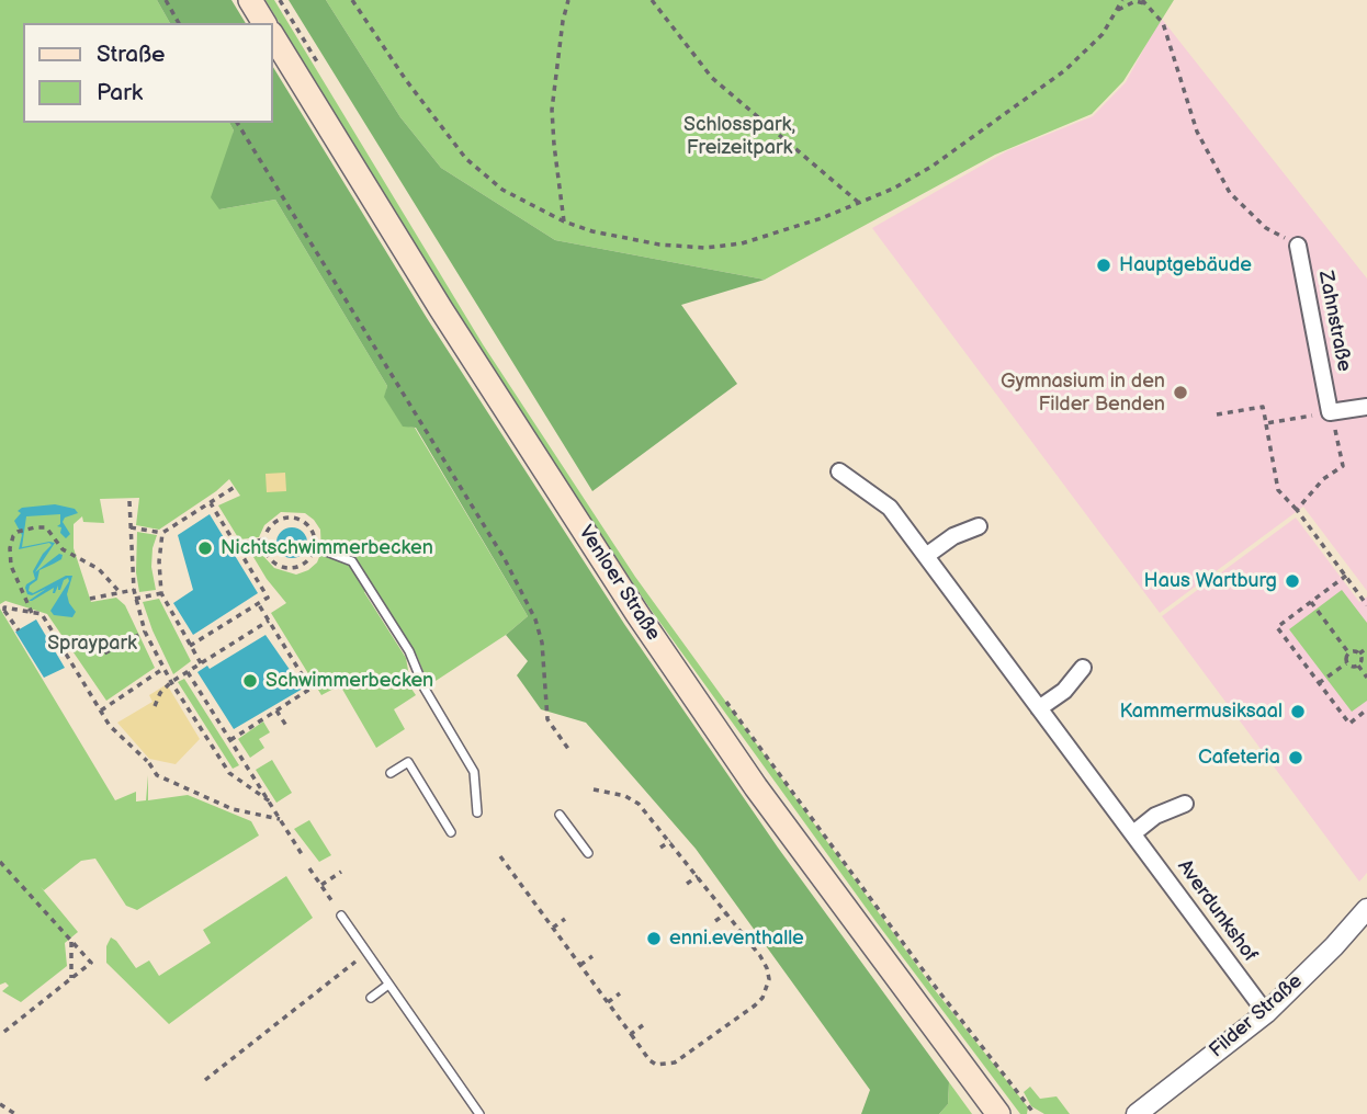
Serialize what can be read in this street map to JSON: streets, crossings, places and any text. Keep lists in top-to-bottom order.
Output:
{
  "streets": {
    "main road": ["Venloer Straße"],
    "street": ["Zahnstraße", "Averdunkshof", "Filder Straße"]
  },
  "crossings": [
    ["Averdunkshof", "Filder Straße"]
  ],
  "parks": ["Schlosspark, Freizeitpark", "Spraypark"],
  "places": [
    "Hauptgebäude",
    "Gymnasium in den Filder Benden",
    "Nichtschwimmerbecken",
    "Haus Wartburg",
    "Schwimmerbecken",
    "Kammermusiksaal",
    "Cafeteria",
    "enni.eventhalle"
  ],
  "legend": ["Straße", "Park"]
}
